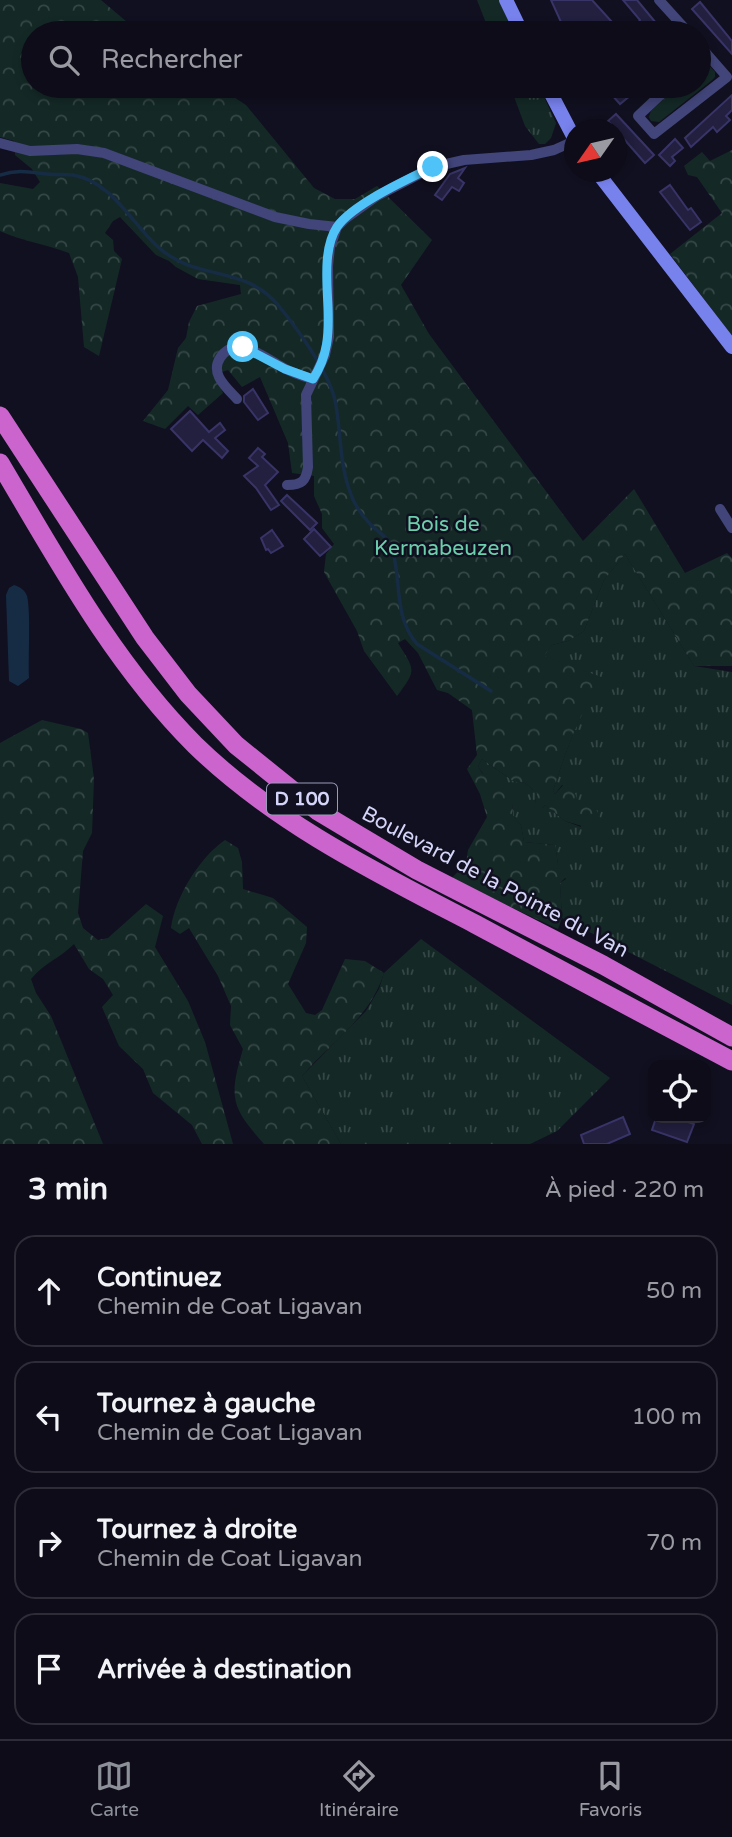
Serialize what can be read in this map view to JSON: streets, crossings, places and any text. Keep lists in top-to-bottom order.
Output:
{
  "streets": {
    "highway": ["D 100", "Boulevard de la Pointe du Van"]
  },
  "parks": ["Bois de Kermabeuzen"],
  "north": "bottom left",
  "page": {
    "search": "Rechercher",
    "heading": ["3 min", "À pied · 220 m"],
    "list": [
      ["Continuez", "Chemin de Coat Ligavan", "50 m"],
      ["Tournez à gauche", "Chemin de Coat Ligavan", "100 m"],
      ["Tournez à droite", "Chemin de Coat Ligavan", "70 m"],
      "Arrivée à destination"
    ],
    "nav": ["Carte", "Itinéraire", "Favoris"]
  }
}
